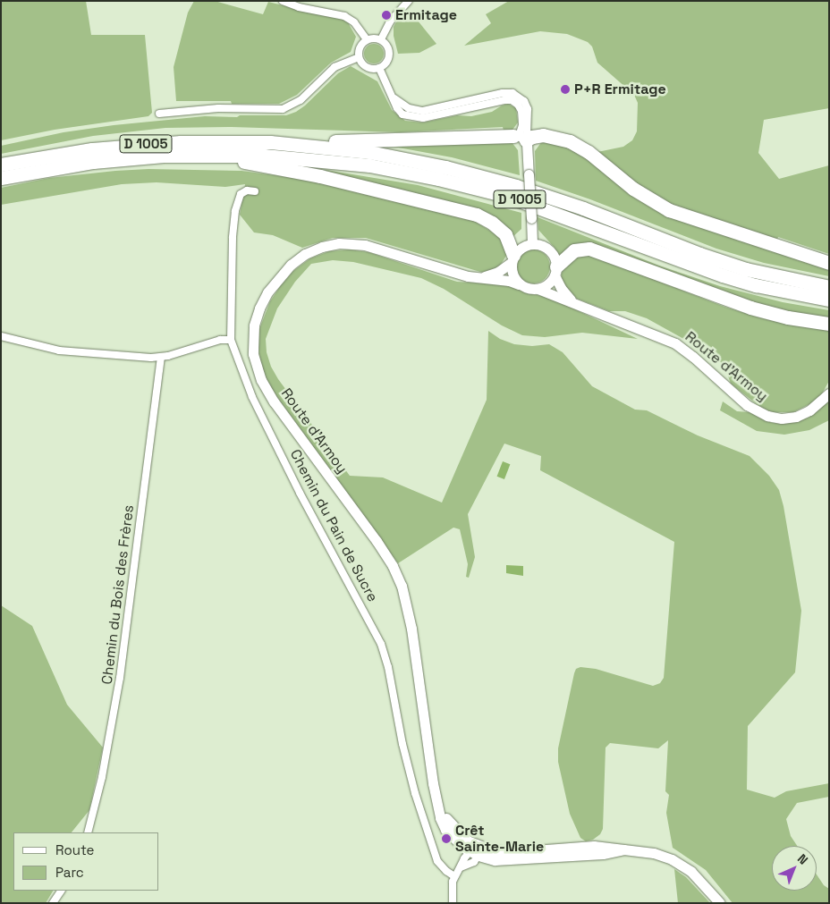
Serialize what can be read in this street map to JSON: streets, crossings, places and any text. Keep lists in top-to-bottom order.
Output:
{
  "streets": {
    "highway": ["D 1005"],
    "main road": ["Route d'Armoy"],
    "street": ["Chemin du Pain de Sucre", "Chemin du Bois des Frères"]
  },
  "crossings": [
    ["D 1005", "Route d'Armoy"]
  ],
  "places": ["Ermitage", "P+R Ermitage", "Crêt Sainte-Marie"],
  "legend": ["Route", "Parc"],
  "north": "top right"
}
